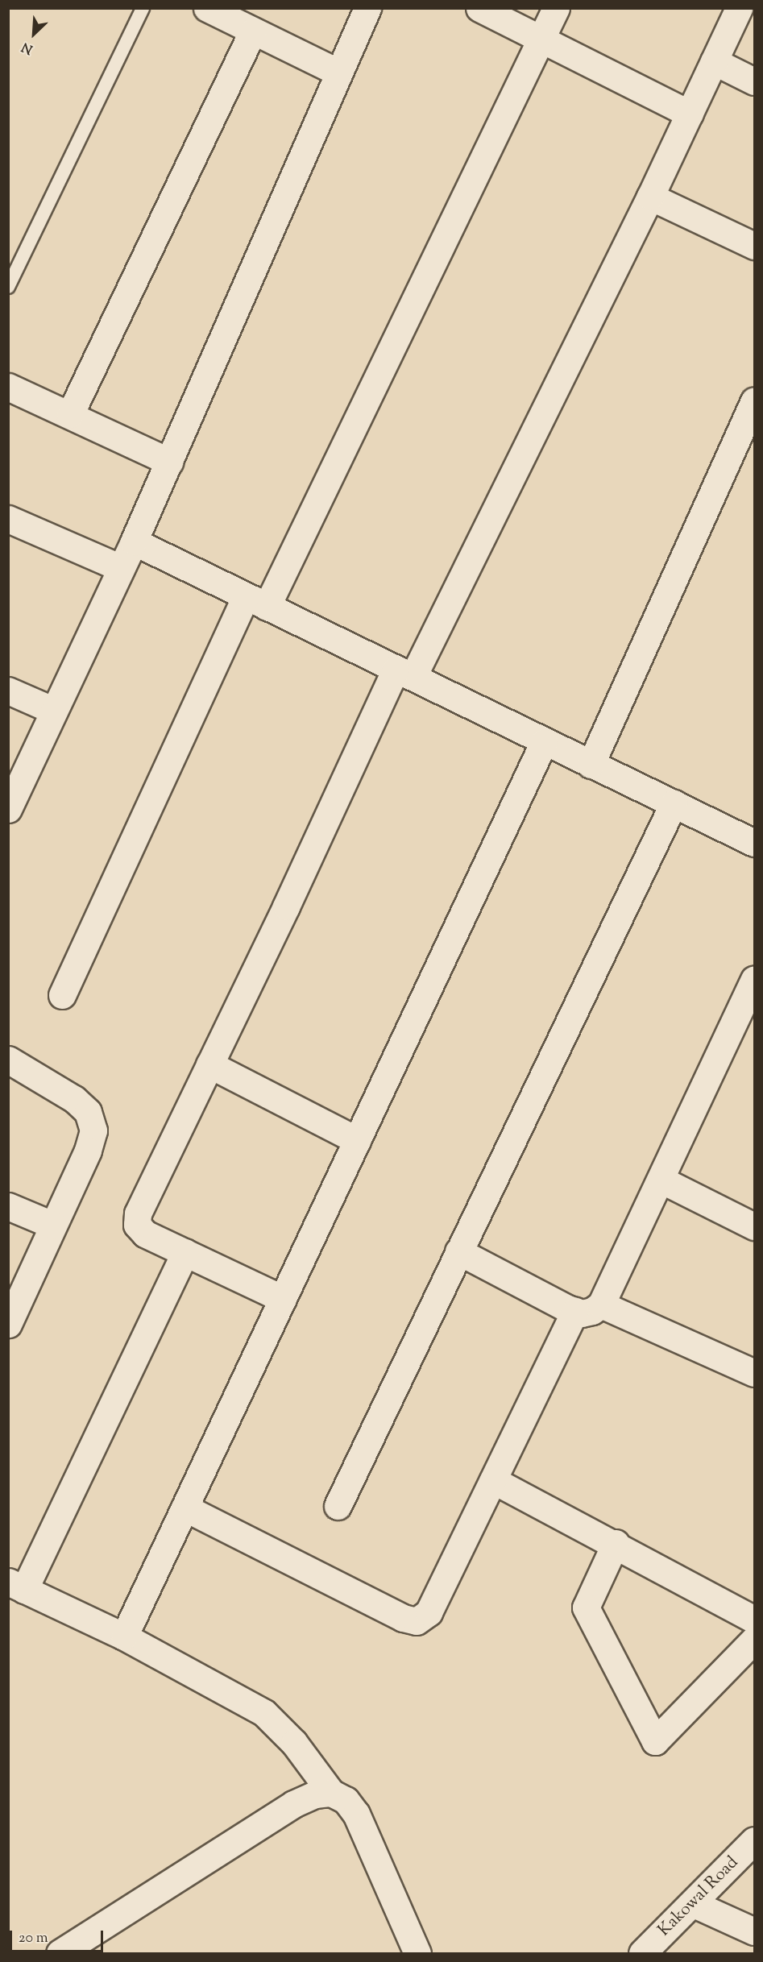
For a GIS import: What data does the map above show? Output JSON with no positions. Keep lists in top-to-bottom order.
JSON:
{
  "streets": {
    "street": ["Kakowal Road"]
  },
  "scale_bar": "20 m",
  "north": "bottom left"
}
